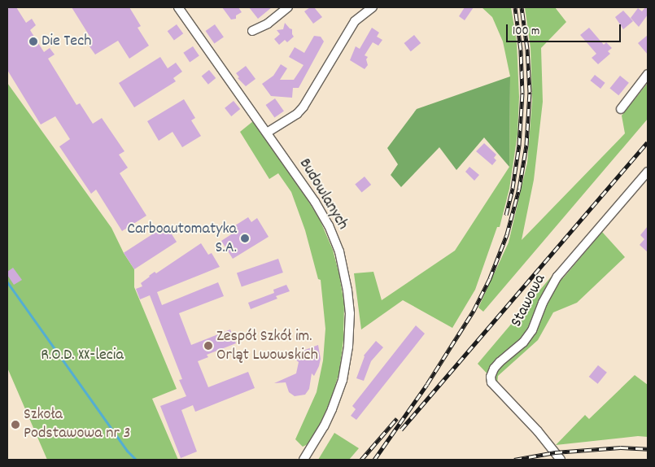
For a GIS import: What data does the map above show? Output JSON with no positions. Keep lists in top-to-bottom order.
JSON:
{
  "streets": {
    "street": ["Budowlanych", "Stawowa"]
  },
  "parks": ["R.O.D. XX-lecia"],
  "places": [
    "Die Tech",
    "Carboautomatyka S.A.",
    "Zespół Szkół im. Orląt Lwowskich",
    "Szkoła Podstawowa nr 3"
  ],
  "scale_bar": "100 m"
}
